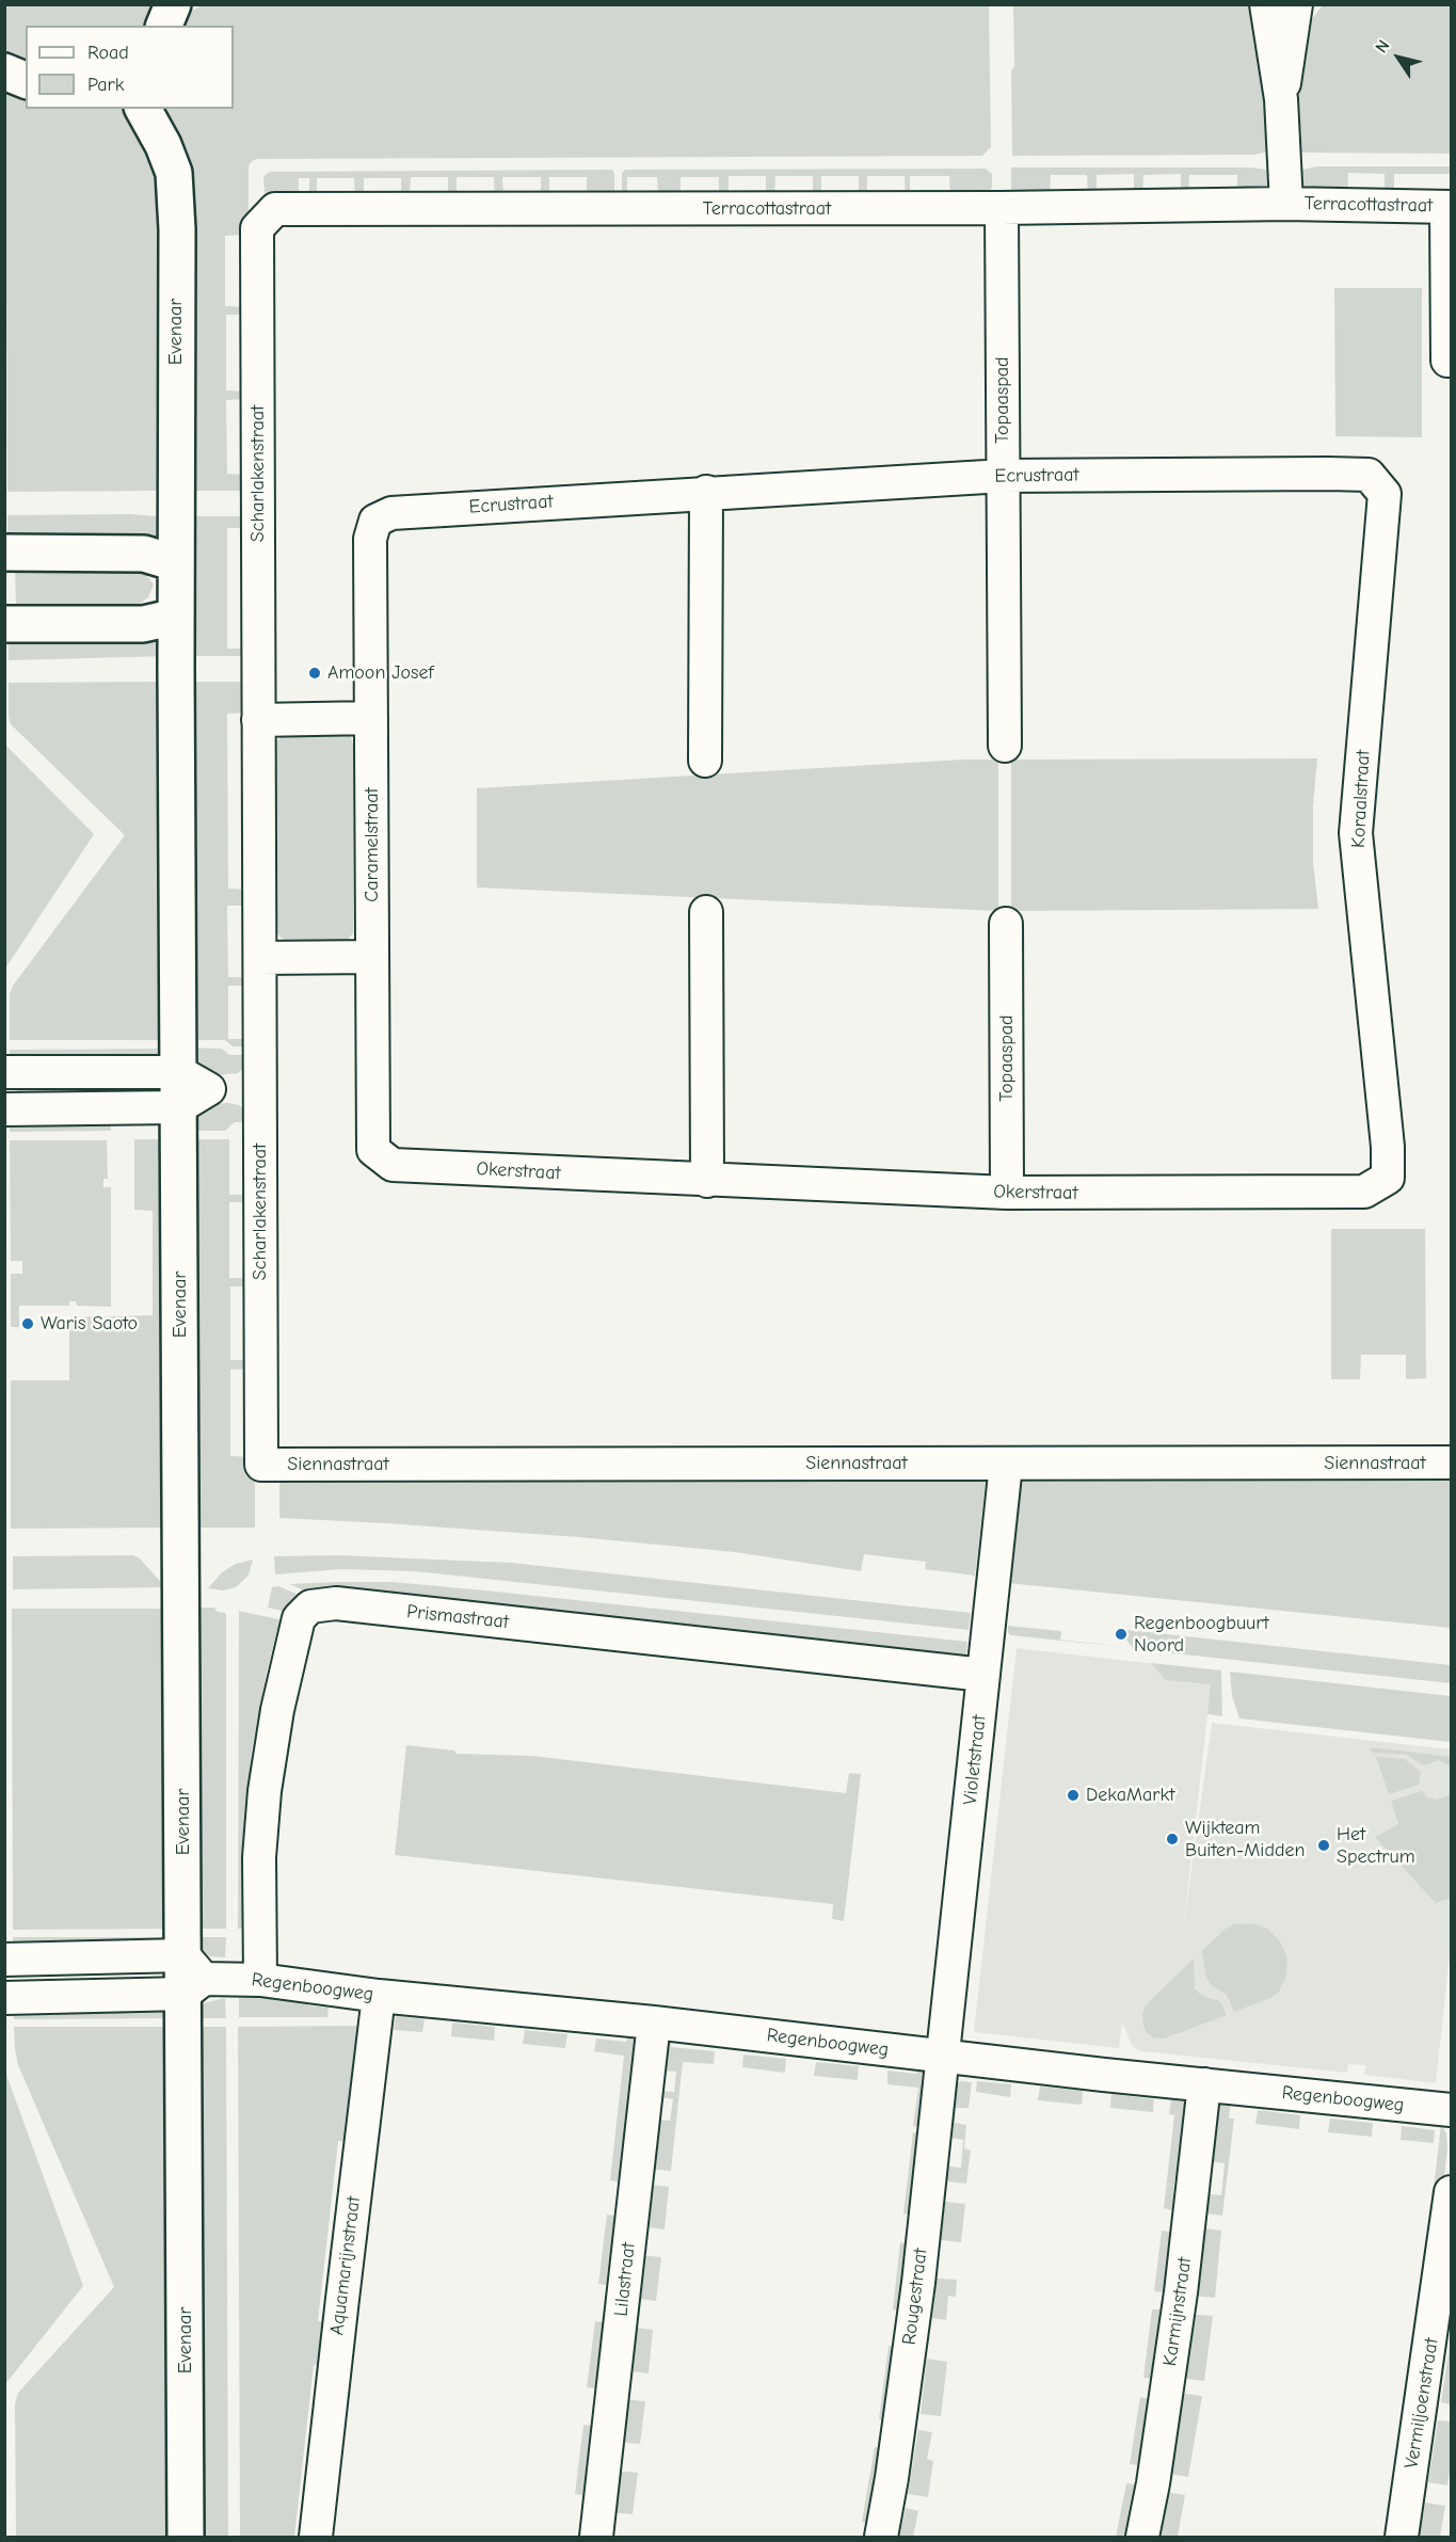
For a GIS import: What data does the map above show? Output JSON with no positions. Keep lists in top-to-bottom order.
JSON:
{
  "streets": {
    "main road": ["Evenaar"],
    "street": [
      "Terracottastraat",
      "Topaaspad",
      "Scharlakenstraat",
      "Ecrustraat",
      "Koraalstraat",
      "Caramelstraat",
      "Okerstraat",
      "Siennastraat",
      "Prismastraat",
      "Violetstraat",
      "Regenboogweg",
      "Aquamarijnstraat",
      "Lilastraat",
      "Rougestraat",
      "Karmijnstraat",
      "Vermiljoenstraat"
    ]
  },
  "crossings": [
    ["Terracottastraat", "Topaaspad"],
    ["Terracottastraat", "Scharlakenstraat"],
    ["Evenaar", "Regenboogweg"],
    ["Topaaspad", "Ecrustraat"],
    ["Topaaspad", "Okerstraat"],
    ["Scharlakenstraat", "Siennastraat"],
    ["Ecrustraat", "Koraalstraat"],
    ["Ecrustraat", "Caramelstraat"],
    ["Koraalstraat", "Okerstraat"],
    ["Caramelstraat", "Okerstraat"],
    ["Siennastraat", "Violetstraat"],
    ["Prismastraat", "Violetstraat"],
    ["Prismastraat", "Regenboogweg"],
    ["Violetstraat", "Regenboogweg"],
    ["Violetstraat", "Rougestraat"],
    ["Regenboogweg", "Aquamarijnstraat"],
    ["Regenboogweg", "Lilastraat"],
    ["Regenboogweg", "Rougestraat"],
    ["Regenboogweg", "Karmijnstraat"]
  ],
  "places": [
    "Amoon Josef",
    "Waris Saoto",
    "Regenboogbuurt Noord",
    "DekaMarkt",
    "Wijkteam Buiten-Midden",
    "Het Spectrum"
  ],
  "legend": ["Road", "Park"],
  "north": "top left"
}
